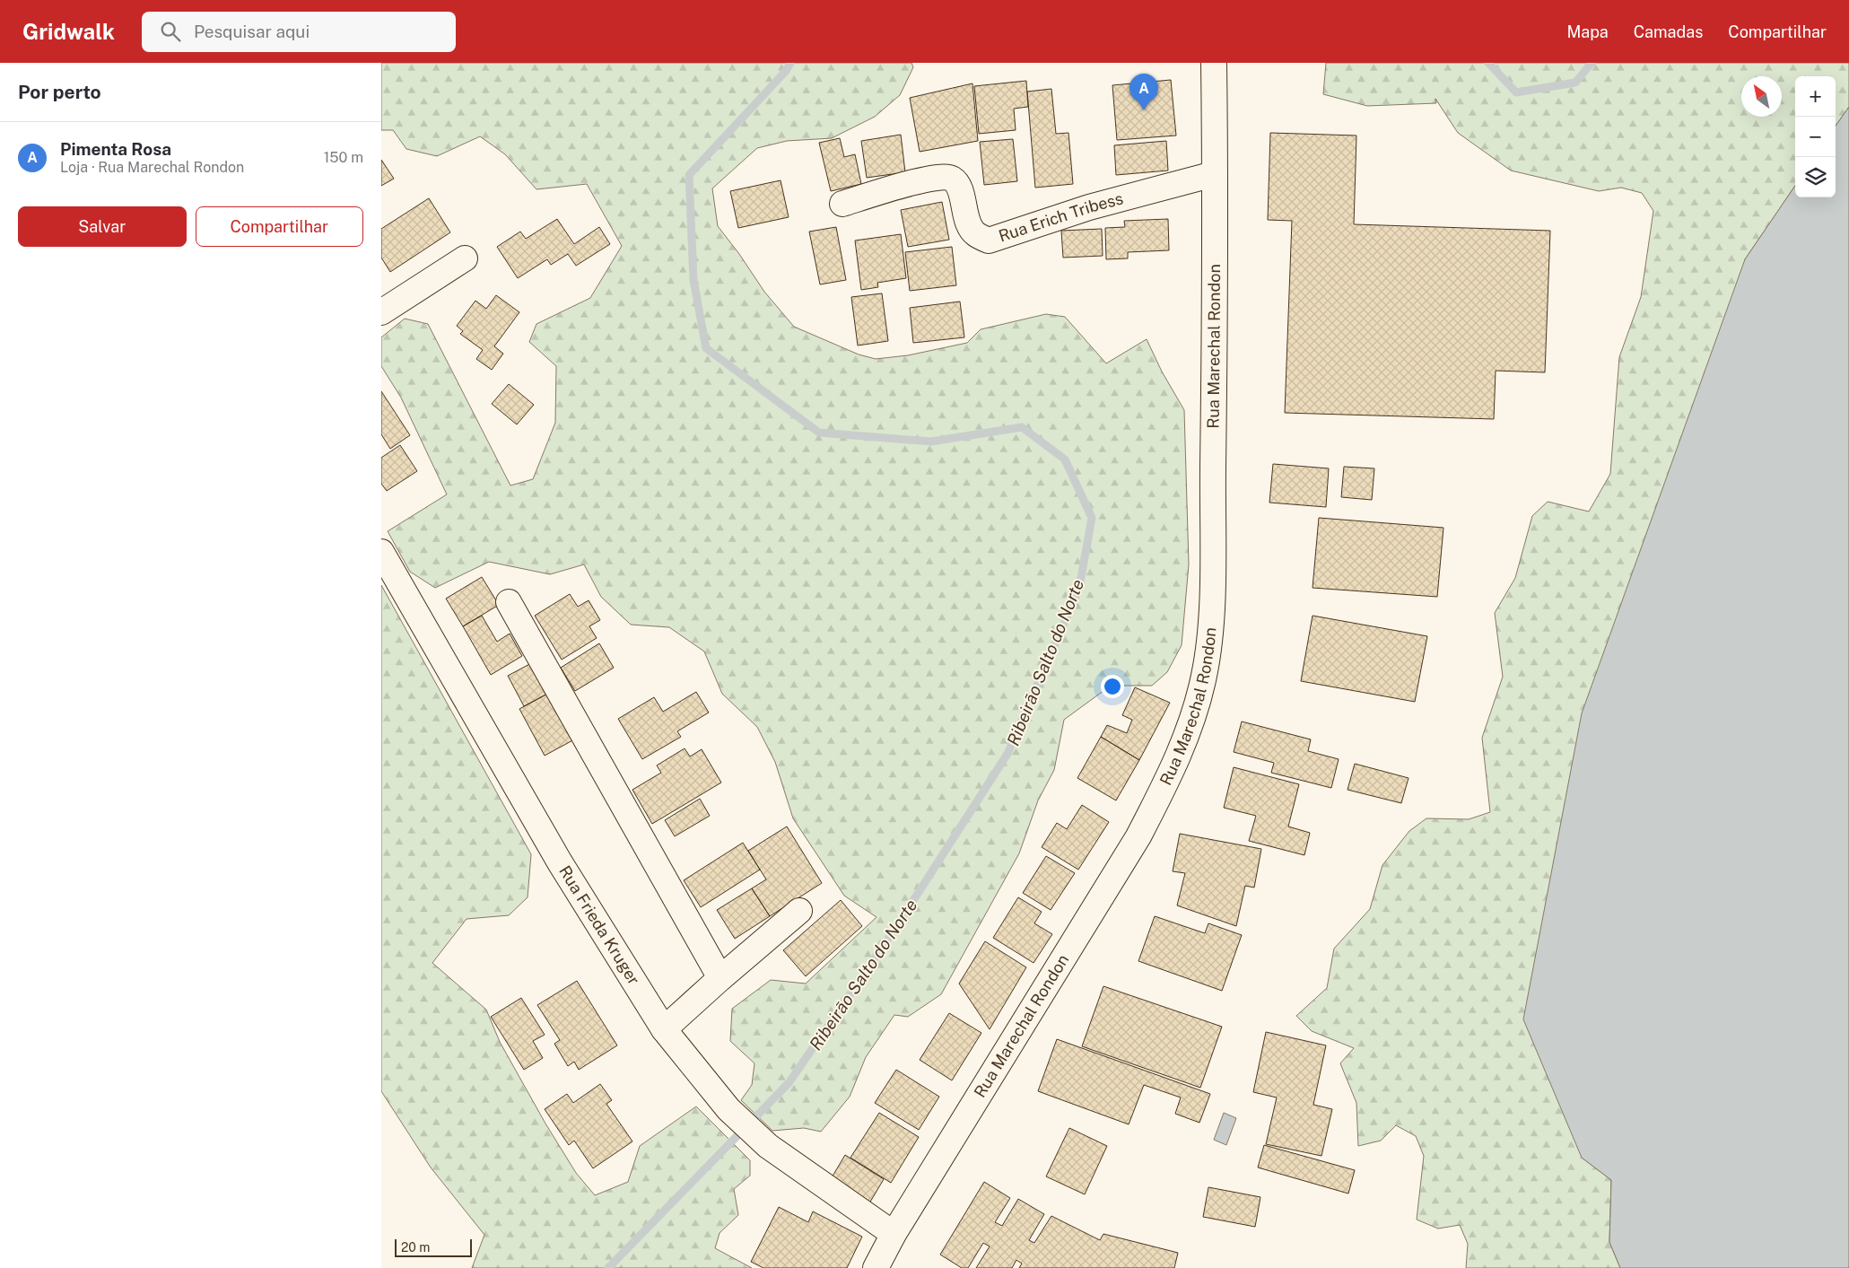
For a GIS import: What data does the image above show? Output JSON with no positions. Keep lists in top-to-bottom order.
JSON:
{
  "streets": {
    "street": ["Rua Erich Tribess", "Rua Marechal Rondon", "Rua Frieda Kruger"]
  },
  "crossings": [
    ["Rua Erich Tribess", "Rua Marechal Rondon"],
    ["Rua Marechal Rondon", "Rua Frieda Kruger"]
  ],
  "water": ["Ribeirão Salto do Norte"],
  "scale_bar": "20 m",
  "north": "top left",
  "page": {
    "header": "Gridwalk",
    "search": "Pesquisar aqui",
    "nav": ["Mapa", "Camadas", "Compartilhar"],
    "heading": "Por perto",
    "pins": "A",
    "map_buttons": ["+", "−"],
    "list": [
      {
        "mark": "A",
        "name": "Pimenta Rosa",
        "note": "Loja · Rua Marechal Rondon",
        "value": "150 m"
      }
    ],
    "buttons": ["Salvar", "Compartilhar"],
    "scale": "20 m"
  }
}
